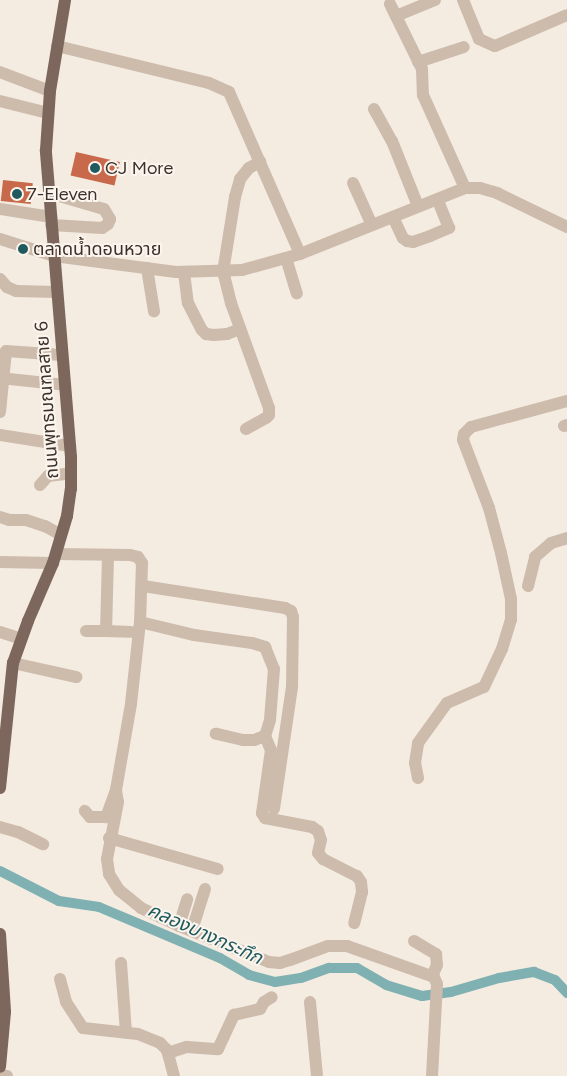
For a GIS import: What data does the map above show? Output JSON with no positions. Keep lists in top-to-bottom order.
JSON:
{
  "streets": {
    "main road": ["ถนนพุทธมณฑลสาย 6"]
  },
  "water": ["คลองบางกระทึก"],
  "places": ["CJ More", "7-Eleven", "ตลาดน้ำดอนหวาย"]
}
